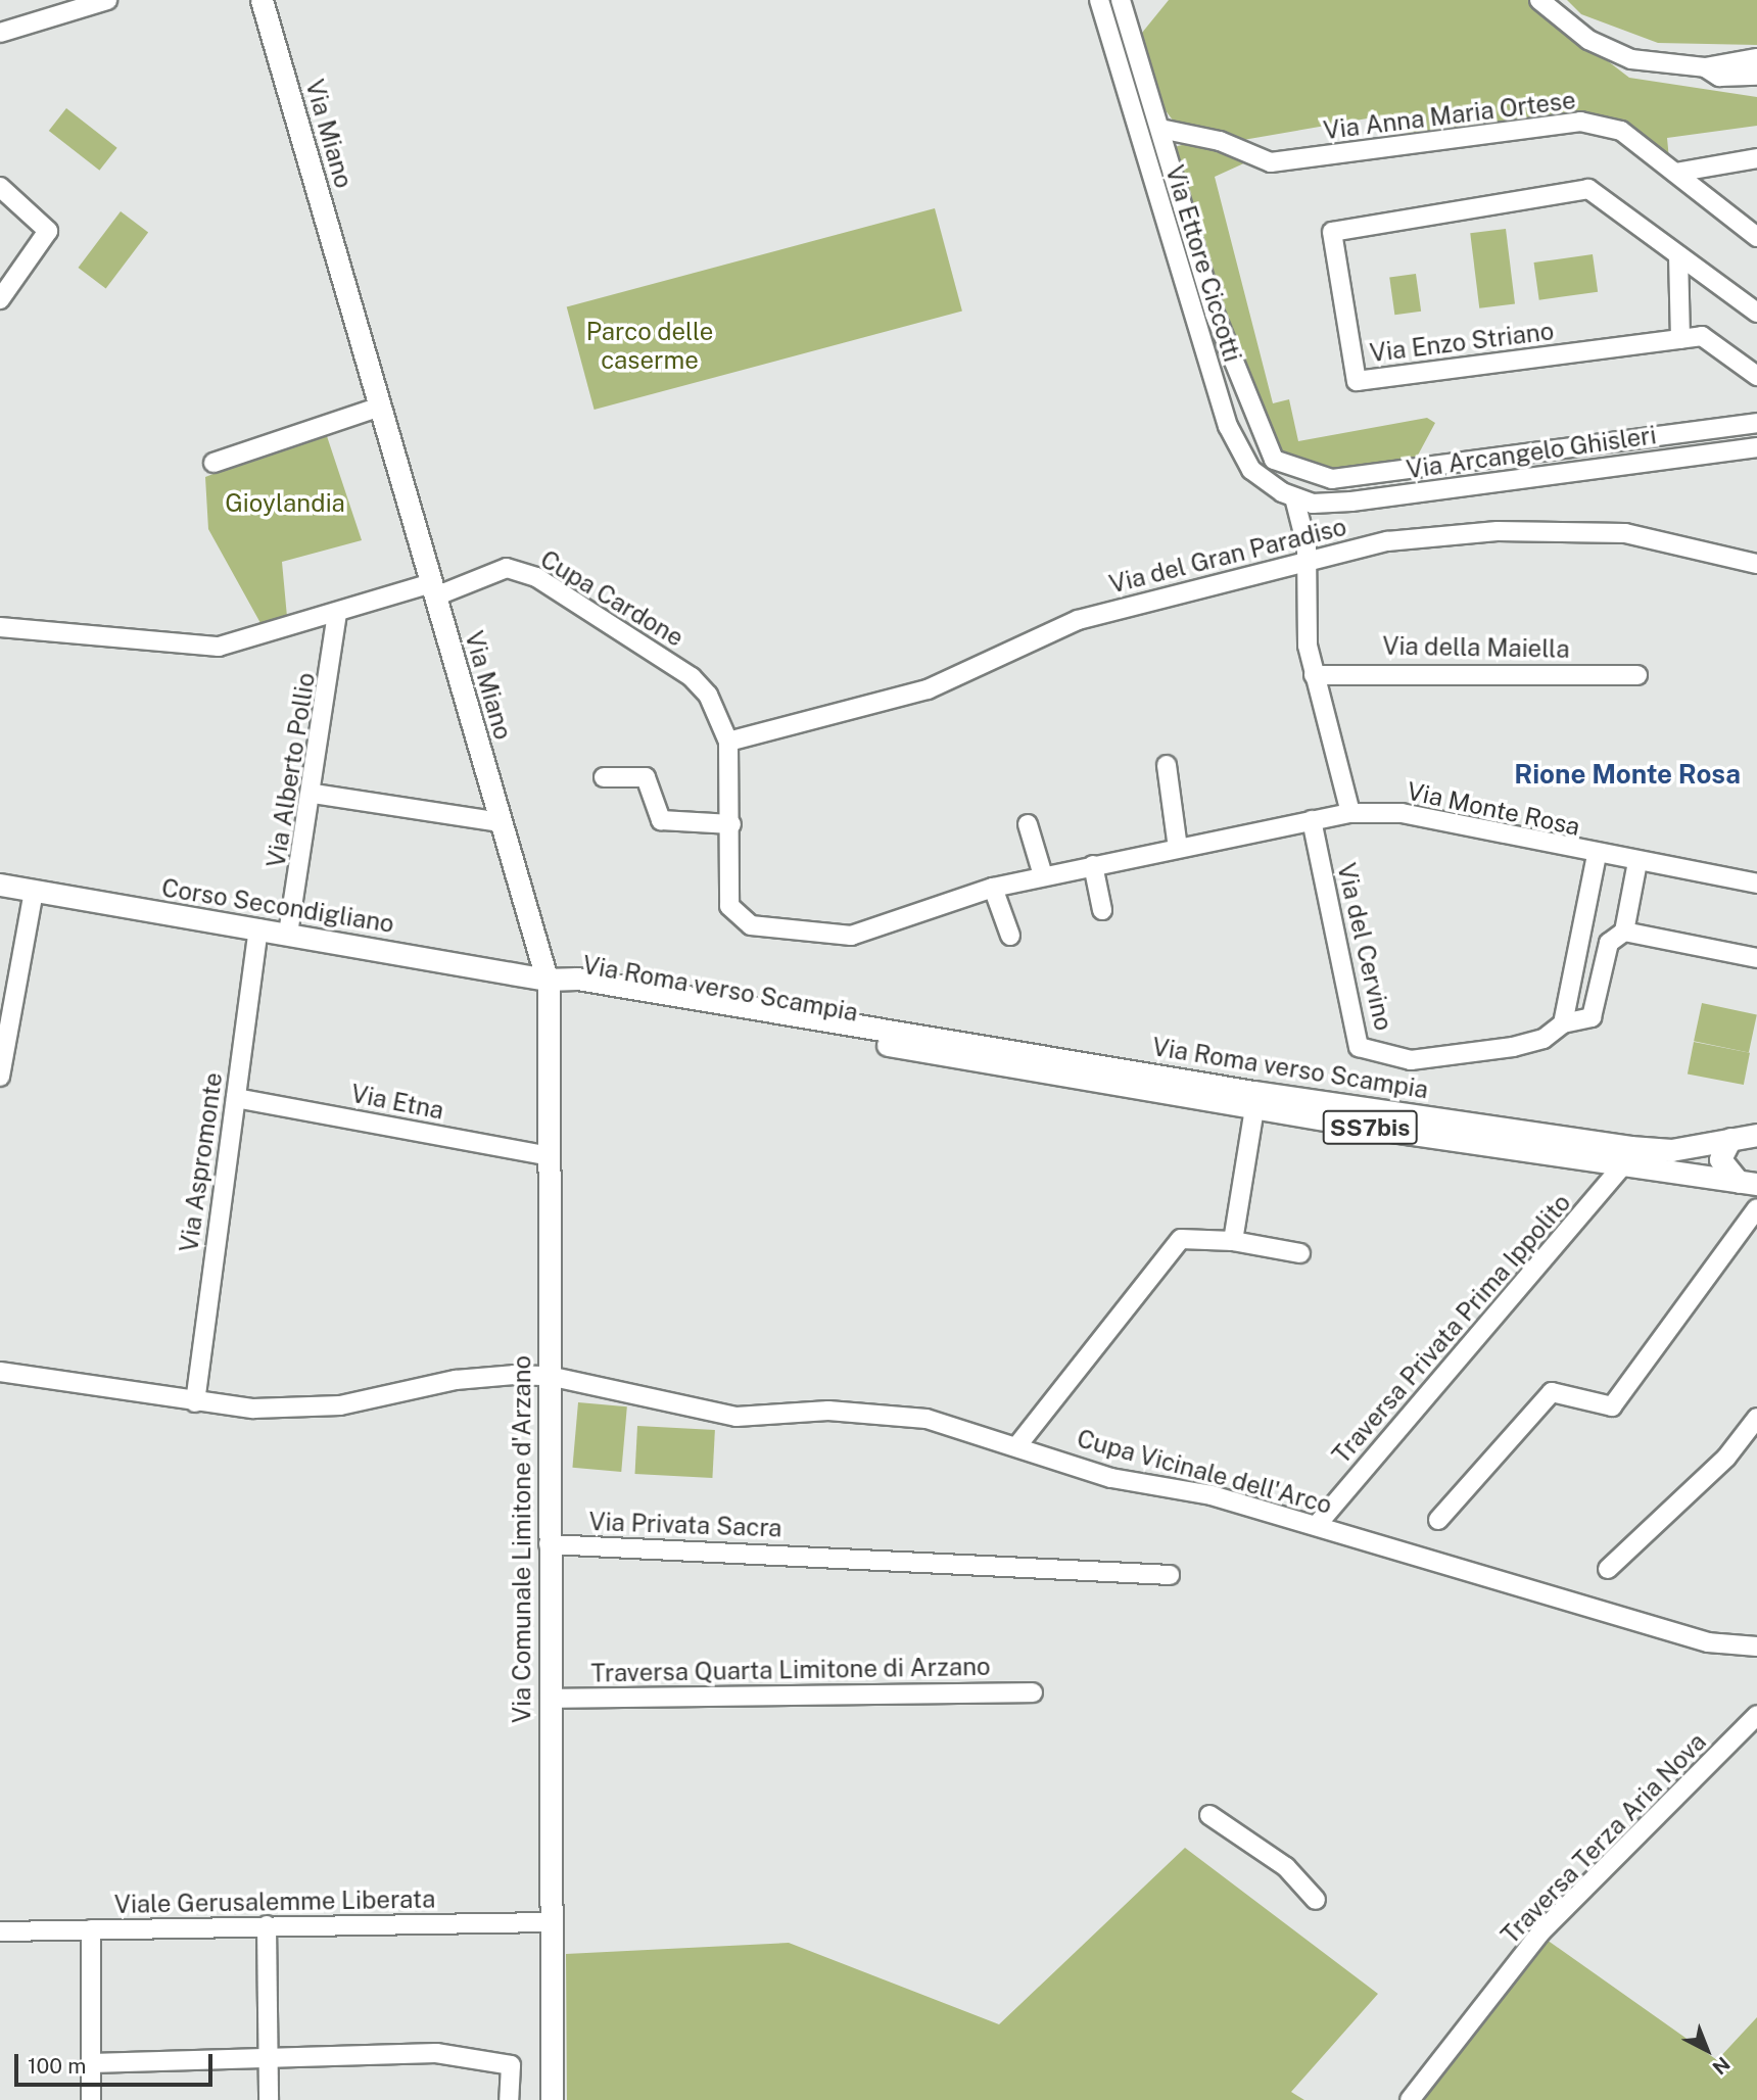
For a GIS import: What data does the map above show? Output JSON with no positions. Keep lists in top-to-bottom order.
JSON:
{
  "streets": {
    "main road": [
      "Via Miano",
      "Corso Secondigliano",
      "Via Roma verso Scampia",
      "SS7bis",
      "Via Comunale Limitone d'Arzano"
    ],
    "street": [
      "Via Anna Maria Ortese",
      "Via Ettore Ciccotti",
      "Via Enzo Striano",
      "Via Arcangelo Ghisleri",
      "Via del Gran Paradiso",
      "Cupa Cardone",
      "Via della Maiella",
      "Via Alberto Pollio",
      "Via Monte Rosa",
      "Via del Cervino",
      "Via Etna",
      "Via Aspromonte",
      "Traversa Privata Prima Ippolito",
      "Cupa Vicinale dell'Arco",
      "Via Privata Sacra",
      "Traversa Quarta Limitone di Arzano",
      "Traversa Terza Aria Nova",
      "Viale Gerusalemme Liberata"
    ]
  },
  "crossings": [
    ["Via Anna Maria Ortese", "Via Ettore Ciccotti"],
    ["Via Miano", "Cupa Cardone"],
    ["Via Miano", "Corso Secondigliano"],
    ["Via Miano", "Via Roma verso Scampia"],
    ["Via Miano", "Via Comunale Limitone d'Arzano"],
    ["Via Ettore Ciccotti", "Via Arcangelo Ghisleri"],
    ["Via del Gran Paradiso", "Cupa Cardone"],
    ["Via del Gran Paradiso", "Via Monte Rosa"],
    ["Cupa Cardone", "Via Alberto Pollio"],
    ["Cupa Cardone", "Via Monte Rosa"],
    ["Via Alberto Pollio", "Corso Secondigliano"],
    ["Via Monte Rosa", "Via del Cervino"],
    ["Corso Secondigliano", "Via Roma verso Scampia"],
    ["Corso Secondigliano", "Via Aspromonte"],
    ["Corso Secondigliano", "Via Comunale Limitone d'Arzano"],
    ["Via Roma verso Scampia", "Traversa Privata Prima Ippolito"],
    ["Via Roma verso Scampia", "Via Comunale Limitone d'Arzano"],
    ["Via Etna", "Via Aspromonte"],
    ["Via Etna", "Via Comunale Limitone d'Arzano"],
    ["Via Aspromonte", "Cupa Vicinale dell'Arco"],
    ["Traversa Privata Prima Ippolito", "Cupa Vicinale dell'Arco"],
    ["Cupa Vicinale dell'Arco", "Via Comunale Limitone d'Arzano"],
    ["Via Privata Sacra", "Via Comunale Limitone d'Arzano"],
    ["Via Comunale Limitone d'Arzano", "Traversa Quarta Limitone di Arzano"],
    ["Via Comunale Limitone d'Arzano", "Viale Gerusalemme Liberata"]
  ],
  "districts": ["Rione Monte Rosa"],
  "parks": ["Parco delle caserme", "Gioylandia"],
  "scale_bar": "100 m",
  "north": "bottom right"
}
